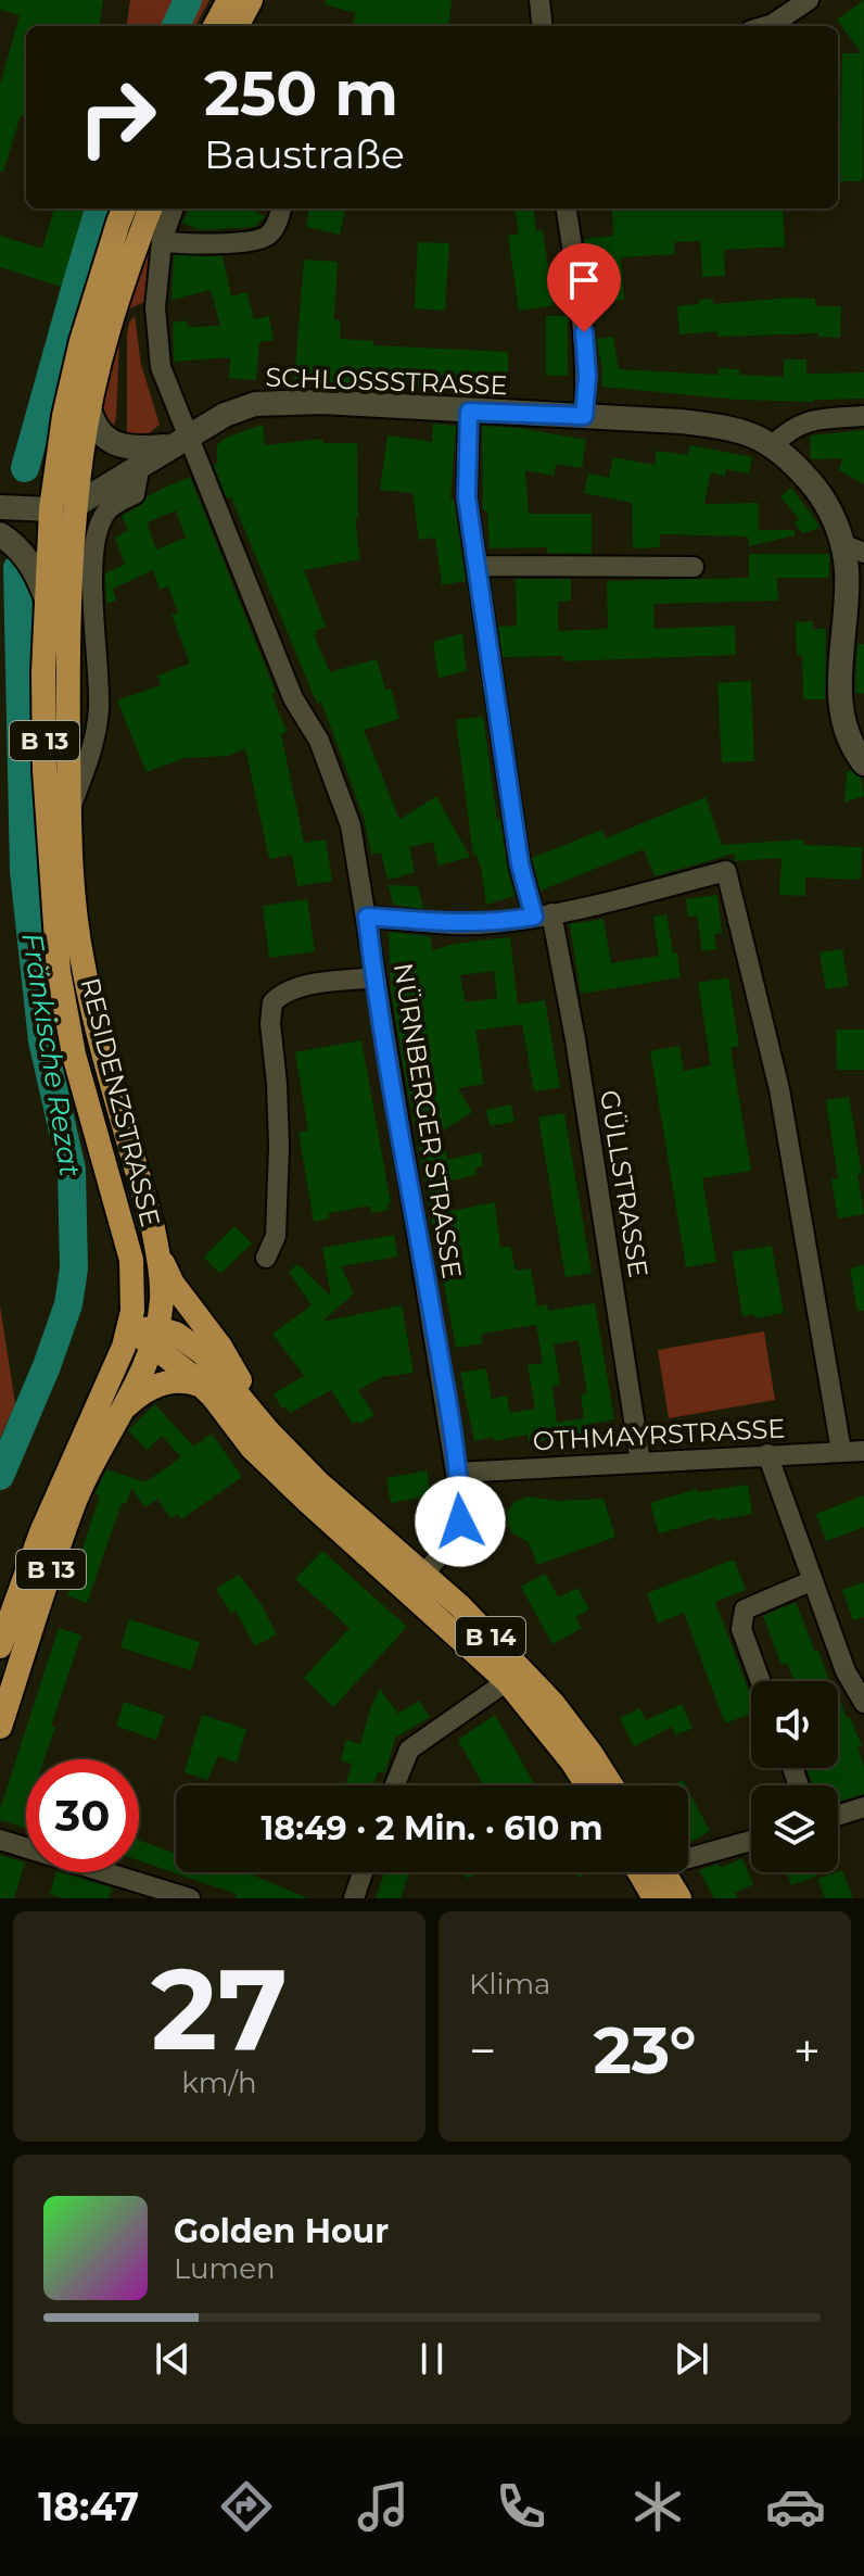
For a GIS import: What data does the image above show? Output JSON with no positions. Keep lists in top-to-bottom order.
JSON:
{
  "streets": {
    "main road": ["B 13", "RESIDENZSTRASSE", "B 14"],
    "street": [
      "SCHLOSSSTRASSE",
      "NÜRNBERGER STRASSE",
      "GÜLLSTRASSE",
      "OTHMAYRSTRASSE"
    ]
  },
  "crossings": [
    ["SCHLOSSSTRASSE", "RESIDENZSTRASSE"],
    ["SCHLOSSSTRASSE", "NÜRNBERGER STRASSE"],
    ["SCHLOSSSTRASSE", "GÜLLSTRASSE"],
    ["B 13", "RESIDENZSTRASSE"],
    ["B 13", "B 14"],
    ["RESIDENZSTRASSE", "B 14"],
    ["NÜRNBERGER STRASSE", "OTHMAYRSTRASSE"],
    ["NÜRNBERGER STRASSE", "B 14"],
    ["GÜLLSTRASSE", "OTHMAYRSTRASSE"]
  ],
  "water": ["Fränkische Rezat"],
  "page": {
    "turn": ["250 m", "Baustraße"],
    "limit": "30",
    "trip": "18:49 · 2 Min. · 610 m",
    "tile": [
      ["27", "km/h"],
      "Klima"
    ],
    "heat": ["−", "23°", "+"],
    "song": ["Golden Hour", "Lumen"],
    "tabs": "18:47"
  }
}
